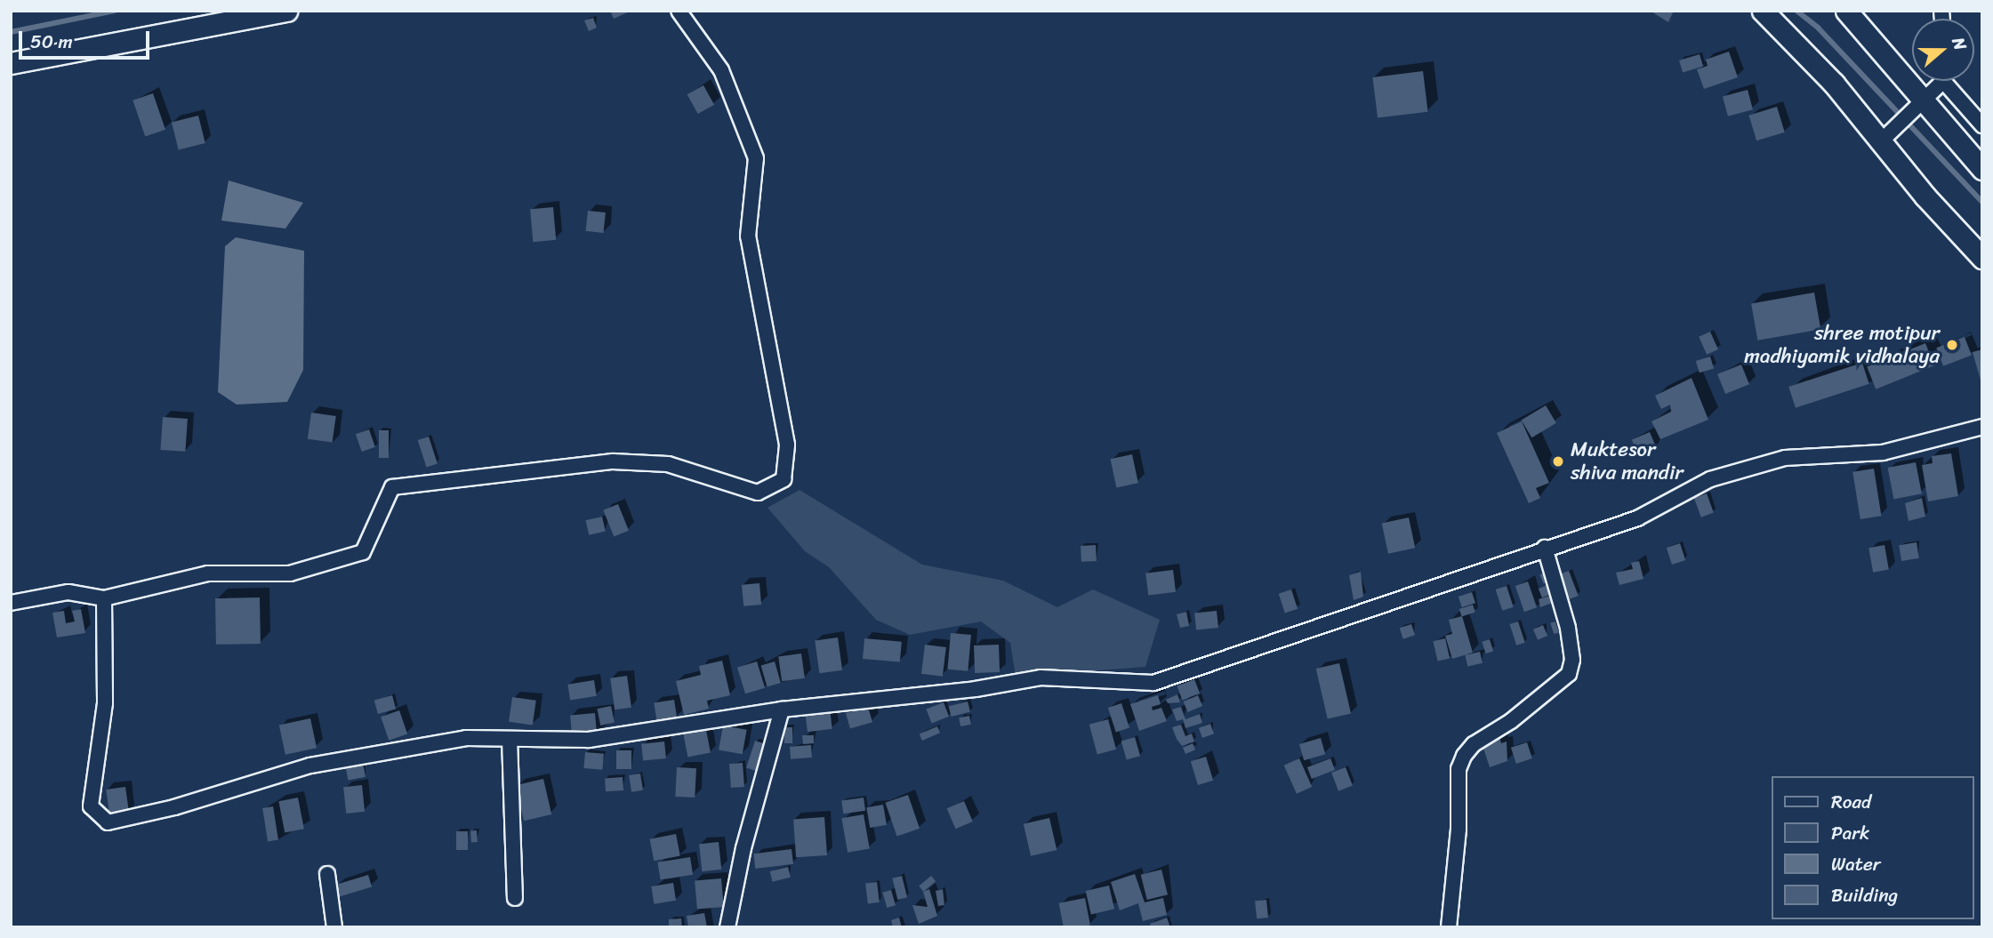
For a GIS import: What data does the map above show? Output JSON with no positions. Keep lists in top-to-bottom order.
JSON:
{
  "places": ["shree motipur madhiyamik vidhalaya", "Muktesor shiva mandir"],
  "legend": [
    "Road",
    "Park",
    "Water",
    "Building"
  ],
  "scale_bar": "50 m",
  "north": "right"
}
